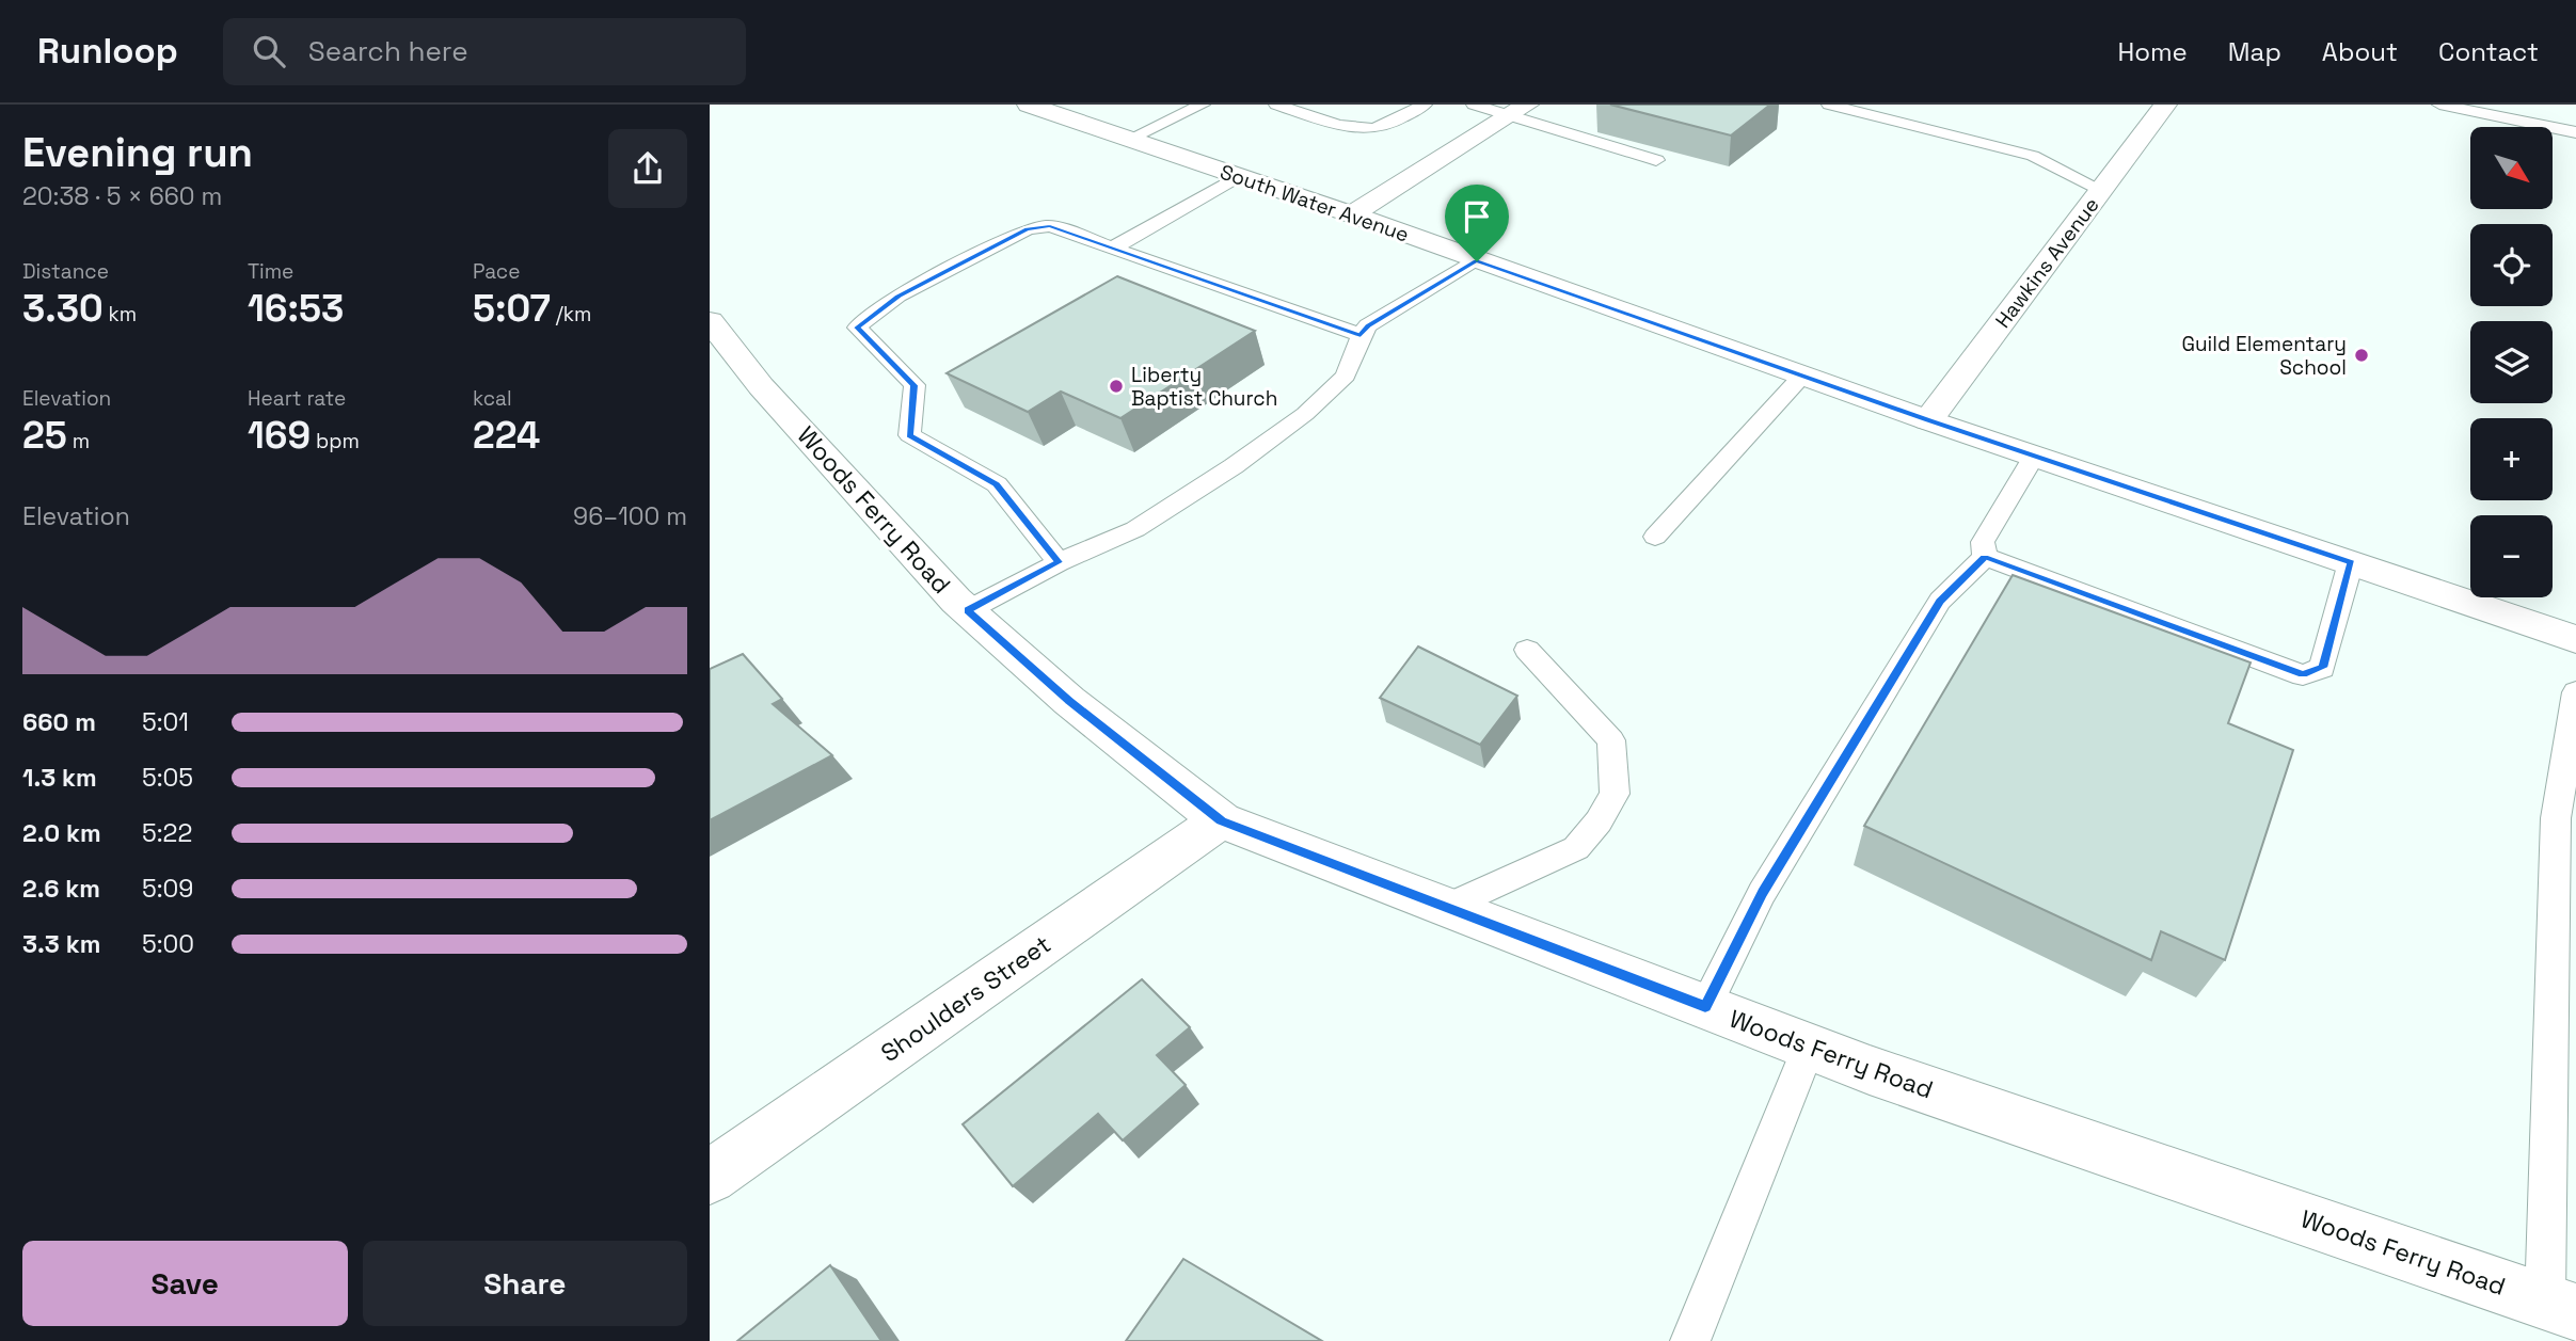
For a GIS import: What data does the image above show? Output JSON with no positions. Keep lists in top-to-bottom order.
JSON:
{
  "streets": {
    "street": [
      "South Water Avenue",
      "Hawkins Avenue",
      "Woods Ferry Road",
      "Shoulders Street"
    ]
  },
  "crossings": [
    ["South Water Avenue", "Hawkins Avenue"],
    ["Woods Ferry Road", "Shoulders Street"]
  ],
  "places": ["Guild Elementary School", "Liberty Baptist Church"],
  "north": "bottom right",
  "page": {
    "header": "Runloop",
    "search": "Search here",
    "nav": [
      "Home",
      "Map",
      "About",
      "Contact"
    ],
    "heading": ["Evening run", "20:38 · 5 × 660 m"],
    "map_buttons": ["+", "−"],
    "stats": [
      ["Distance", "3.30 km"],
      ["Time", "16:53"],
      ["Pace", "5:07 /km"],
      ["Elevation", "25 m"],
      ["Heart rate", "169 bpm"],
      ["kcal", "224"]
    ],
    "chart": ["Elevation", "96–100 m"],
    "list": [
      {
        "name": "660 m",
        "note": "5:01"
      },
      {
        "name": "1.3 km",
        "note": "5:05"
      },
      {
        "name": "2.0 km",
        "note": "5:22"
      },
      {
        "name": "2.6 km",
        "note": "5:09"
      },
      {
        "name": "3.3 km",
        "note": "5:00"
      }
    ],
    "buttons": ["Save", "Share"]
  }
}
